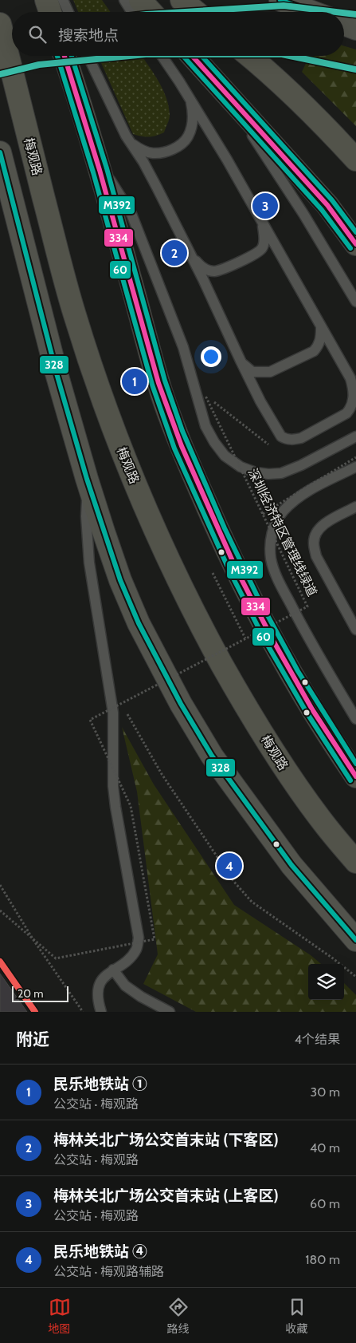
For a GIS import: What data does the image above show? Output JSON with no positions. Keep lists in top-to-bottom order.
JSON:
{
  "streets": {
    "highway": ["梅观路"],
    "path": ["深圳经济特区管理线绿道"]
  },
  "lines": [
    "transit line 328",
    "transit line 334",
    "transit line 60",
    "transit line M392",
    "transit line 4"
  ],
  "scale_bar": "20 m",
  "page": {
    "search": "搜索地点",
    "pins": [
      "3",
      "2",
      "1",
      "4"
    ],
    "scale": "20 m",
    "heading": ["附近", "4个结果"],
    "list": [
      {
        "mark": "1",
        "name": "民乐地铁站 ①",
        "note": "公交站 · 梅观路",
        "value": "30 m"
      },
      {
        "mark": "2",
        "name": "梅林关北广场公交首末站 (下客区)",
        "note": "公交站 · 梅观路",
        "value": "40 m"
      },
      {
        "mark": "3",
        "name": "梅林关北广场公交首末站 (上客区)",
        "note": "公交站 · 梅观路",
        "value": "60 m"
      },
      {
        "mark": "4",
        "name": "民乐地铁站 ④",
        "note": "公交站 · 梅观路辅路",
        "value": "180 m"
      }
    ],
    "nav": ["地图", "路线", "收藏"]
  }
}
